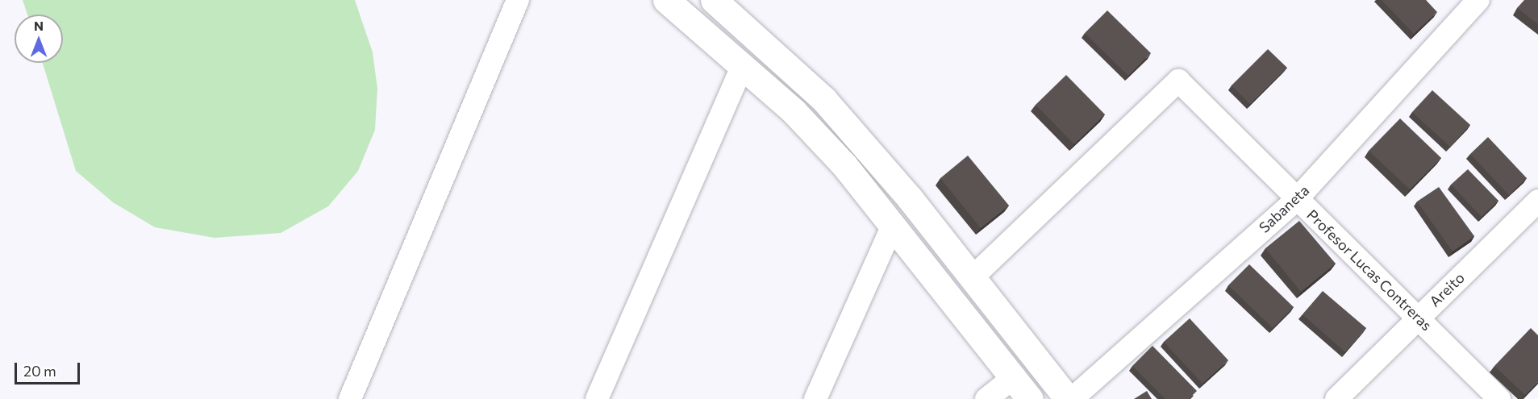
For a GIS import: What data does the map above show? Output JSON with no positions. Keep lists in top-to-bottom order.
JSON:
{
  "streets": {
    "street": ["Sabaneta", "Profesor Lucas Contreras", "Areito"]
  },
  "crossings": [
    ["Sabaneta", "Profesor Lucas Contreras"],
    ["Profesor Lucas Contreras", "Areito"]
  ],
  "scale_bar": "20 m",
  "north": "top"
}
